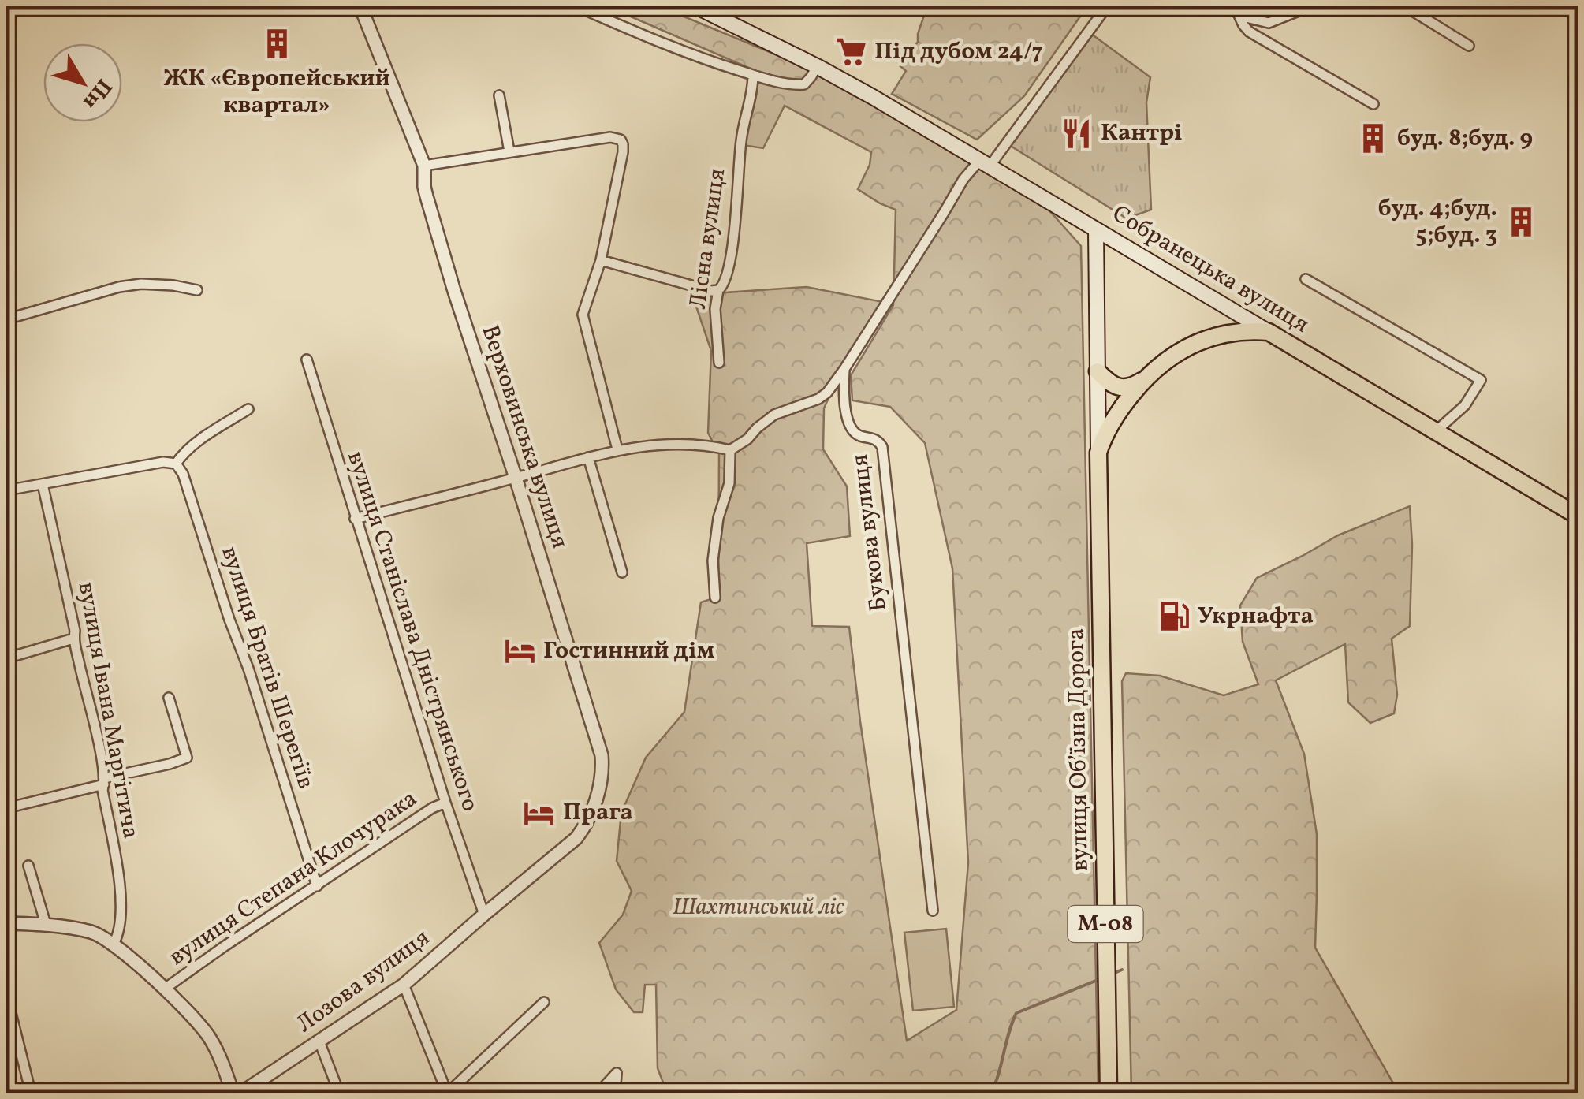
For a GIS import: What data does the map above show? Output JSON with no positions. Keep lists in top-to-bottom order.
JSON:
{
  "streets": {
    "highway": ["Собранецька вулиця", "вулиця Обʼїзна Дорога", "М-08"],
    "street": [
      "Лісна вулиця",
      "Верховинська вулиця",
      "Букова вулиця",
      "вулиця Станіслава Дністрянського",
      "вулиця Братів Шерегіїв",
      "вулиця Івана Маргітича",
      "вулиця Степана Клочурака",
      "Лозова вулиця"
    ]
  },
  "crossings": [
    ["Собранецька вулиця", "Букова вулиця"],
    ["Собранецька вулиця", "вулиця Обʼїзна Дорога"],
    ["Верховинська вулиця", "Лозова вулиця"],
    ["вулиця Станіслава Дністрянського", "вулиця Степана Клочурака"],
    ["вулиця Станіслава Дністрянського", "Лозова вулиця"],
    ["вулиця Братів Шерегіїв", "вулиця Степана Клочурака"]
  ],
  "parks": ["Шахтинський ліс"],
  "places": {
    "building": ["ЖК «Європейський квартал»", "буд. 8;буд. 9", "буд. 4;буд. 5;буд. 3"],
    "supermarket": ["Під дубом 24/7"],
    "restaurant": ["Кантрі"],
    "fuel station": ["Укрнафта"],
    "hotel": ["Гостинний дім", "Прага"]
  },
  "north": "bottom right"
}
